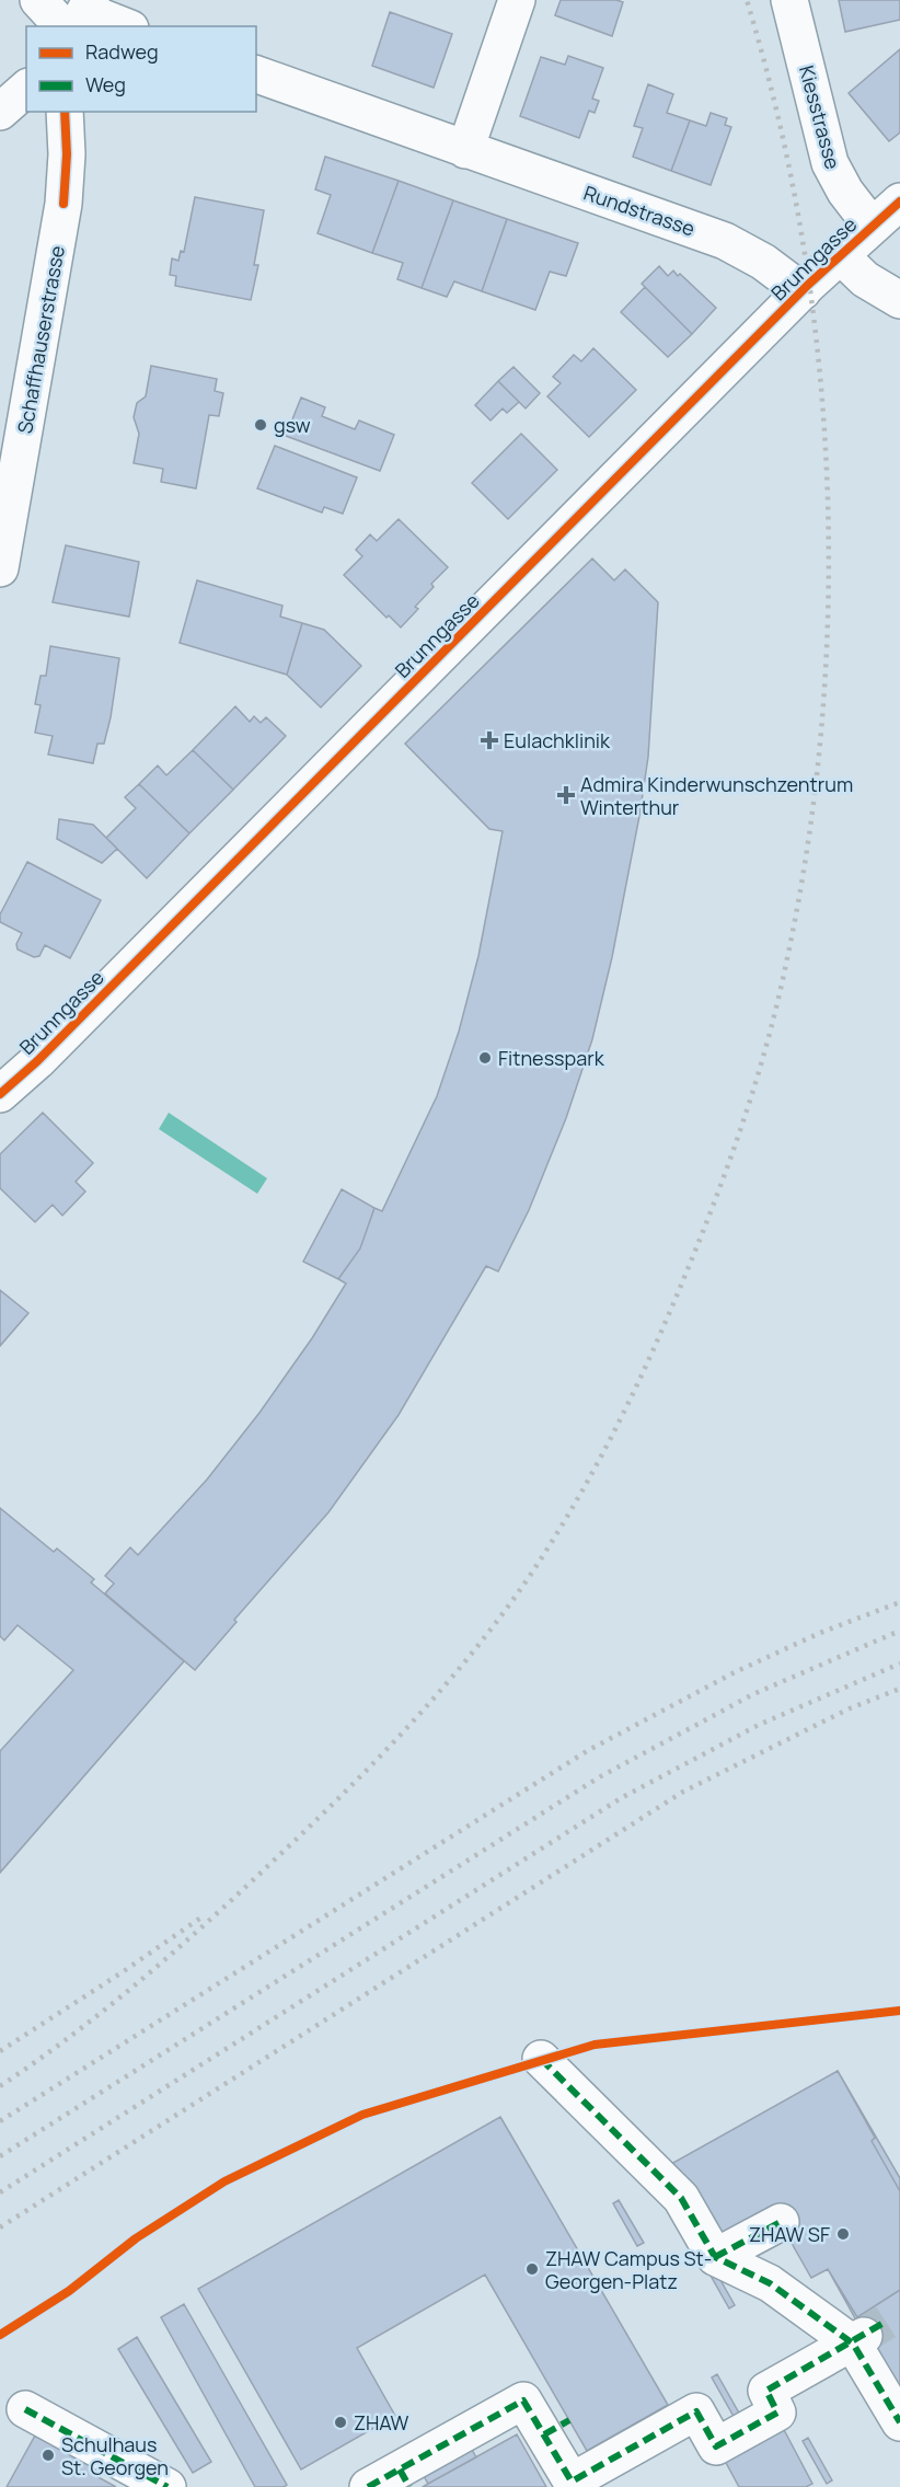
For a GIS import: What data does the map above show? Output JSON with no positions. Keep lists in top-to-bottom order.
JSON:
{
  "streets": {
    "street": [
      "Kiesstrasse",
      "Rundstrasse",
      "Brunngasse",
      "Schaffhauserstrasse"
    ]
  },
  "crossings": [
    ["Kiesstrasse", "Brunngasse"],
    ["Rundstrasse", "Brunngasse"]
  ],
  "places": {
    "other": [
      "gsw",
      "Fitnesspark",
      "ZHAW SF",
      "ZHAW Campus St- Georgen-Platz",
      "ZHAW",
      "Schulhaus St. Georgen"
    ],
    "health": ["Eulachklinik", "Admira Kinderwunschzentrum Winterthur"]
  },
  "legend": ["Radweg", "Weg"]
}
